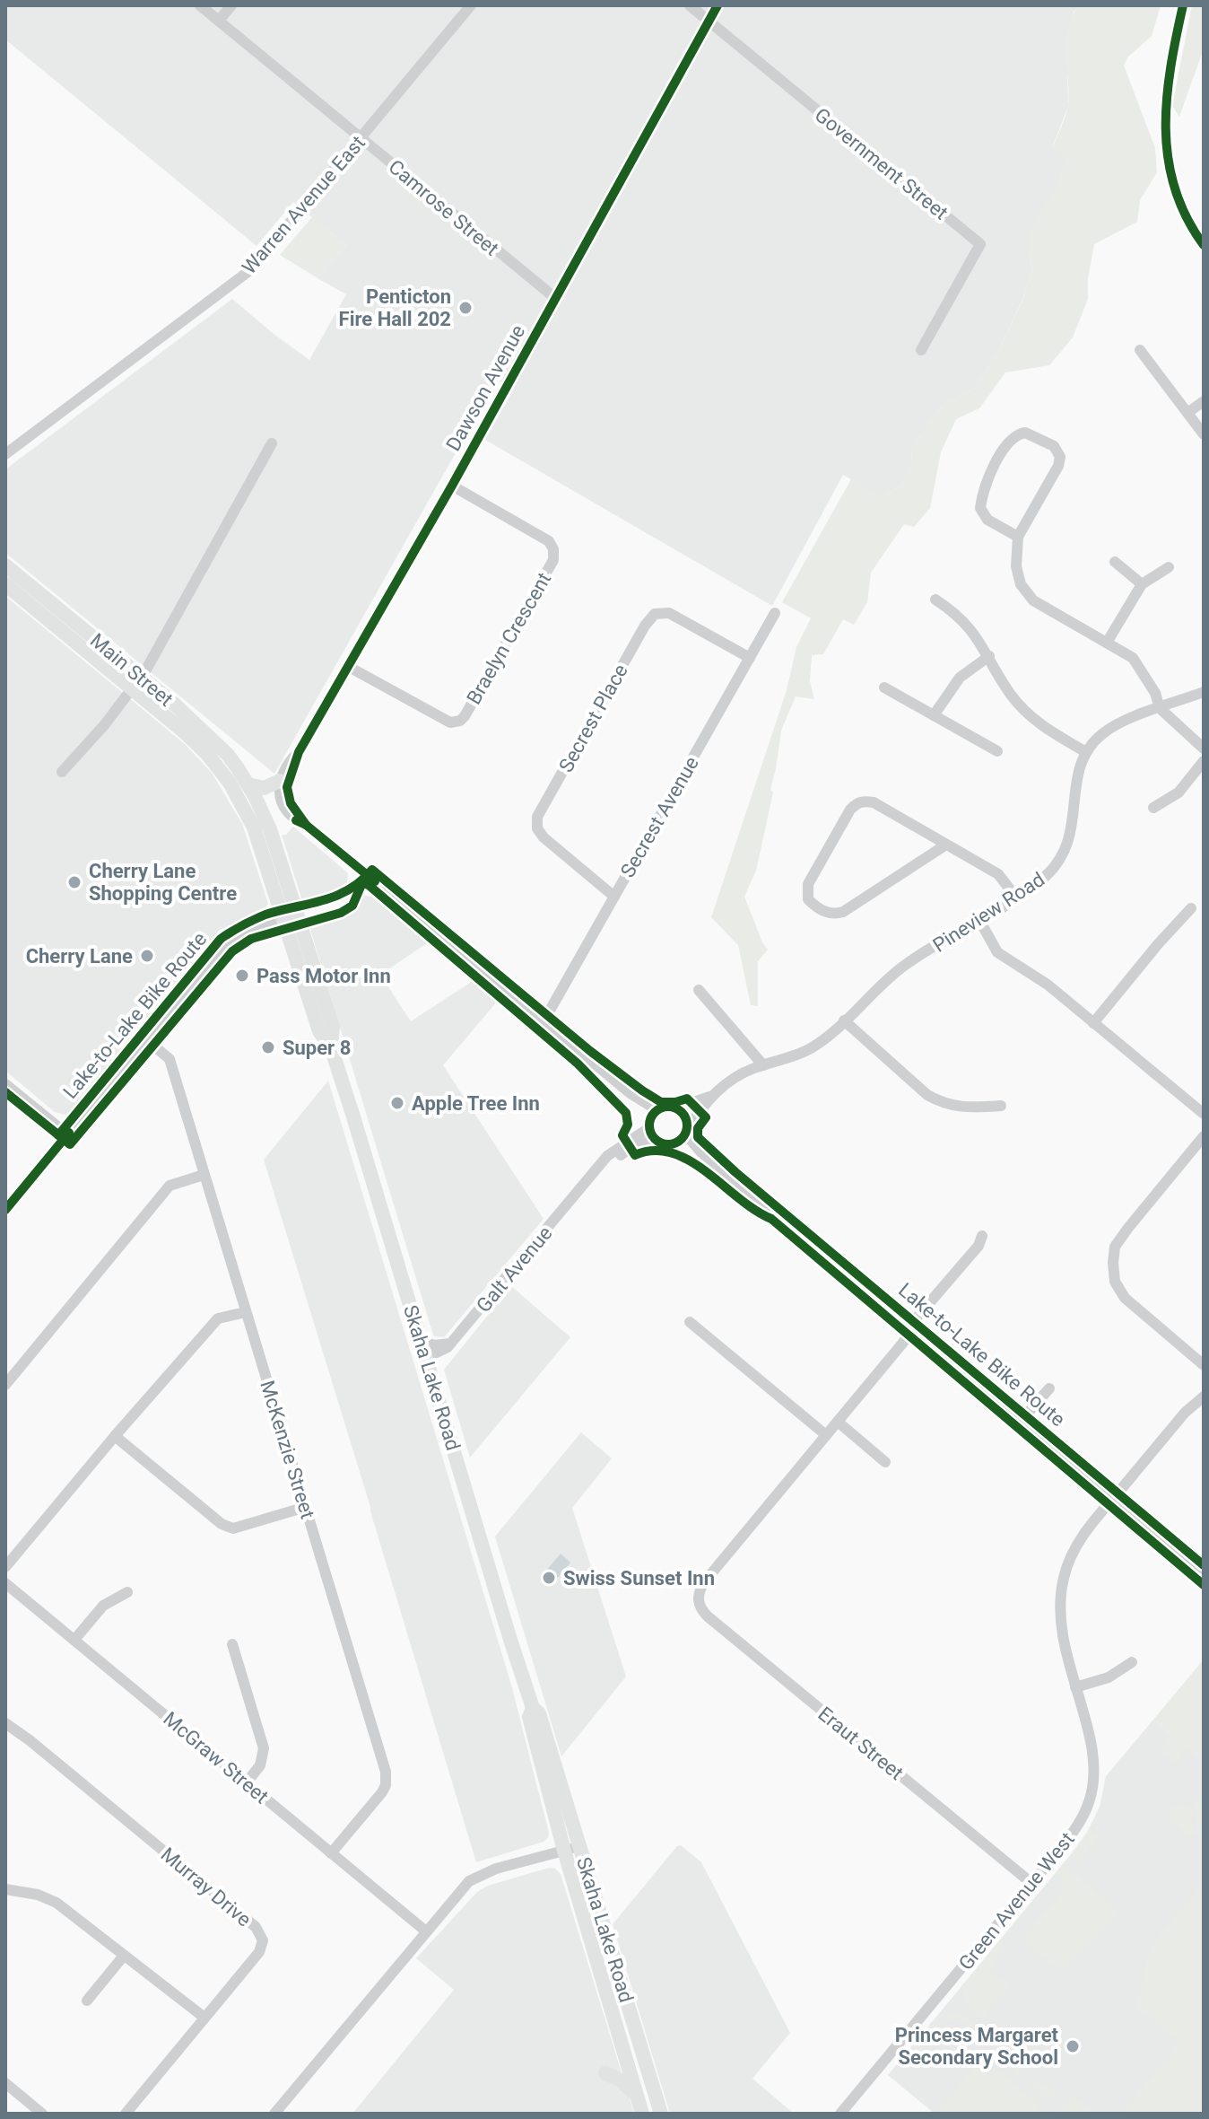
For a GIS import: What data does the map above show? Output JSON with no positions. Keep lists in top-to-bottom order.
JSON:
{
  "streets": {
    "main road": ["Main Street", "Skaha Lake Road"],
    "street": [
      "Government Street",
      "Warren Avenue East",
      "Camrose Street",
      "Dawson Avenue",
      "Braelyn Crescent",
      "Secrest Place",
      "Secrest Avenue",
      "Pineview Road",
      "Galt Avenue",
      "McKenzie Street",
      "Eraut Street",
      "McGraw Street",
      "Murray Drive",
      "Green Avenue West"
    ],
    "cycle path": ["Lake-to-Lake Bike Route"]
  },
  "crossings": [
    ["Government Street", "Dawson Avenue"],
    ["Warren Avenue East", "Camrose Street"],
    ["Camrose Street", "Dawson Avenue"],
    ["Dawson Avenue", "Braelyn Crescent"],
    ["Main Street", "Skaha Lake Road"],
    ["Secrest Place", "Secrest Avenue"],
    ["Pineview Road", "Galt Avenue"],
    ["Galt Avenue", "Skaha Lake Road"],
    ["McKenzie Street", "McGraw Street"],
    ["Eraut Street", "Green Avenue West"]
  ],
  "places": [
    "Penticton Fire Hall 202",
    "Cherry Lane Shopping Centre",
    "Cherry Lane",
    "Pass Motor Inn",
    "Super 8",
    "Apple Tree Inn",
    "Swiss Sunset Inn",
    "Princess Margaret Secondary School"
  ]
}
